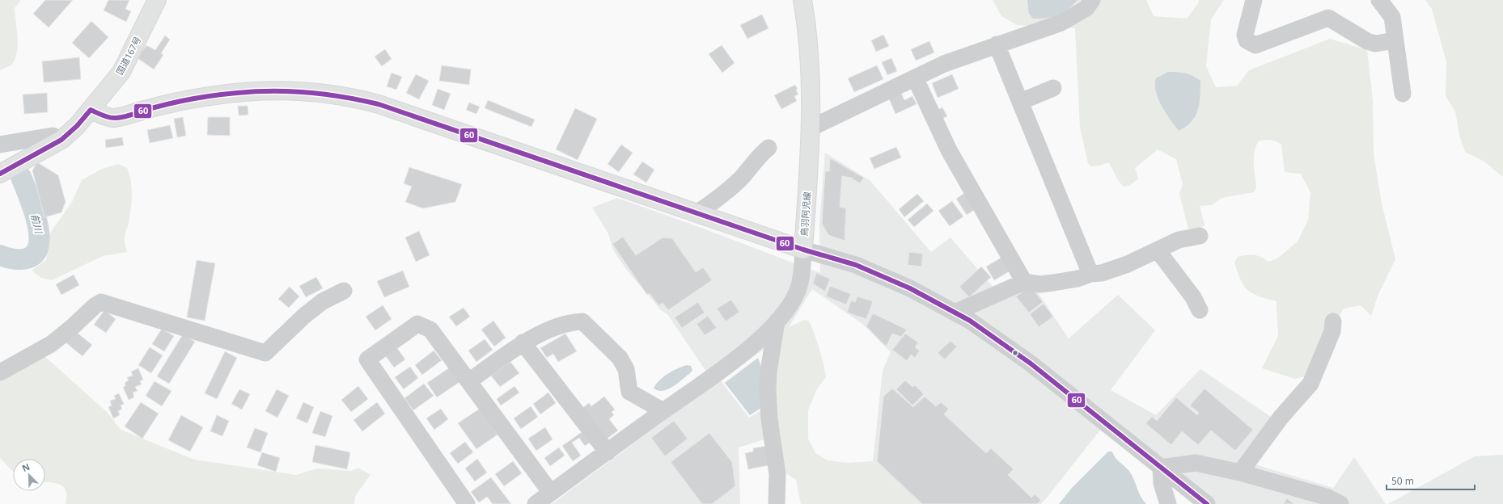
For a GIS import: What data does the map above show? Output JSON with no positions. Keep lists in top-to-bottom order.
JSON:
{
  "streets": {
    "main road": ["国道167号", "鳥羽阿児線"]
  },
  "crossings": [
    ["国道167号", "鳥羽阿児線"]
  ],
  "water": ["前川"],
  "lines": ["transit line 60"],
  "scale_bar": "50 m",
  "north": "top left"
}
